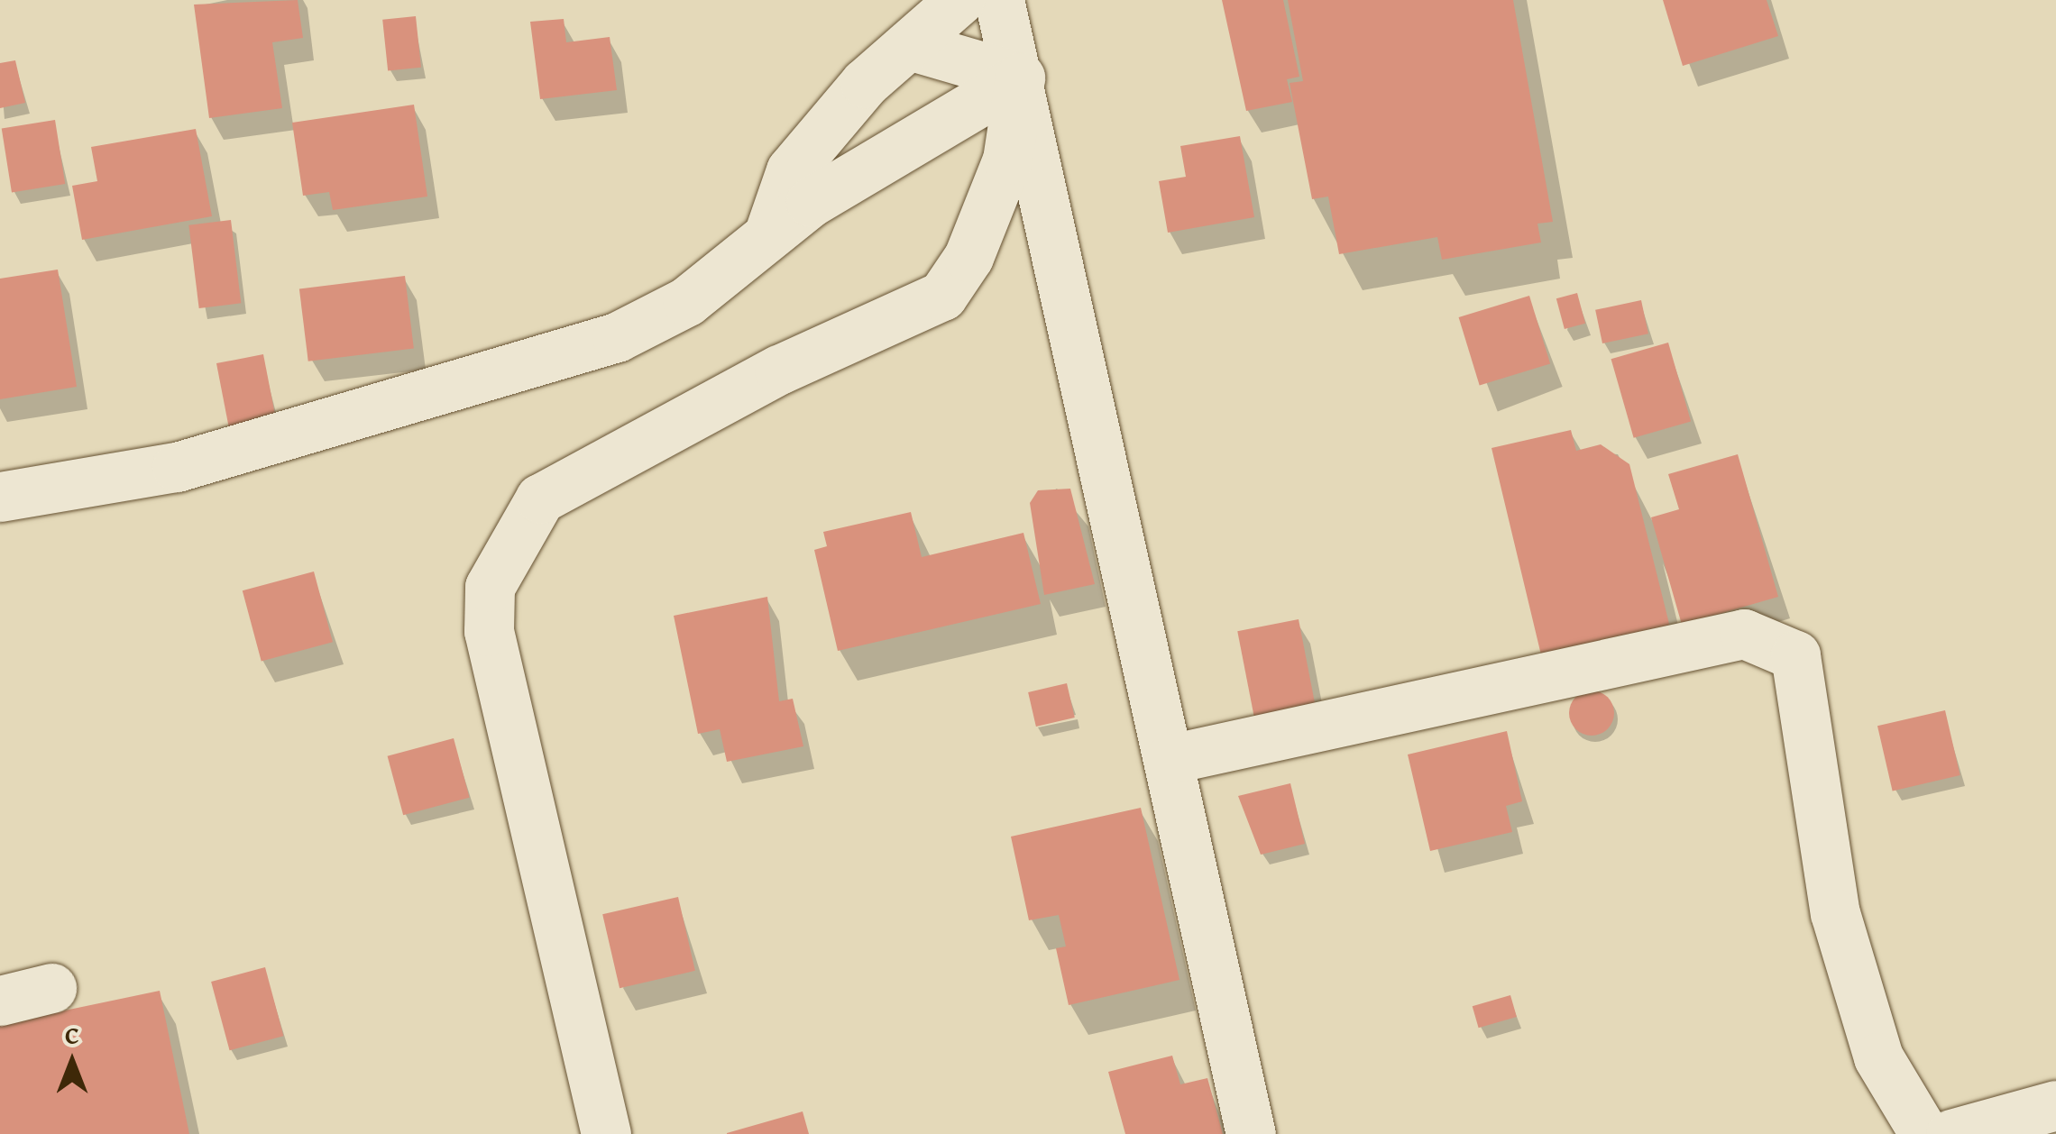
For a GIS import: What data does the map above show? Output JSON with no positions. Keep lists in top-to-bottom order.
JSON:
{
  "north": "top"
}
